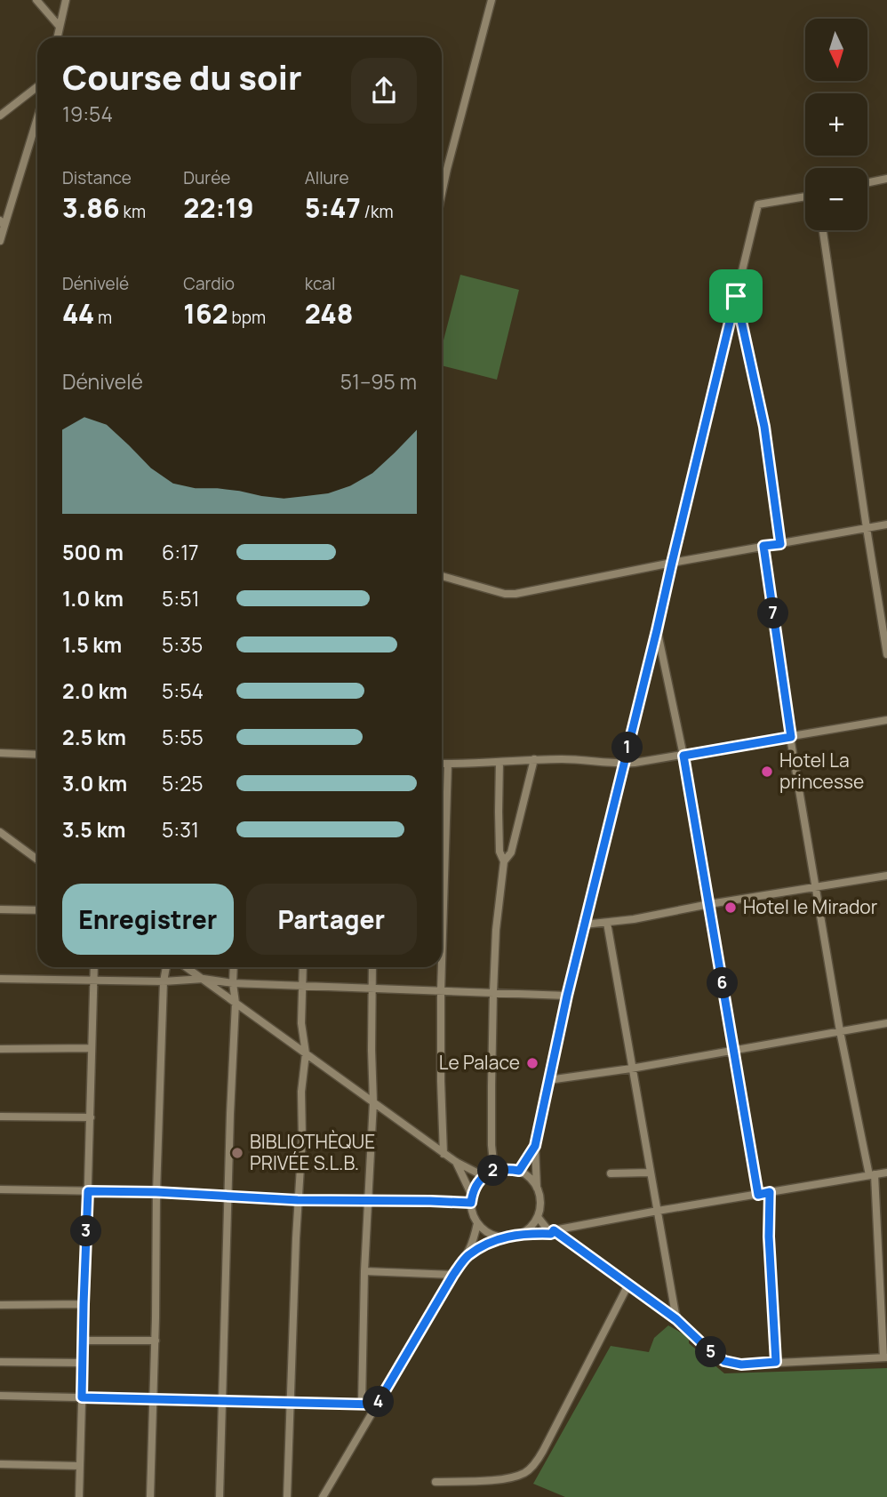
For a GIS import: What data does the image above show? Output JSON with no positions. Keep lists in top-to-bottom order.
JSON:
{
  "places": [
    "Hotel La princesse",
    "Hotel le Mirador",
    "Le Palace",
    "BIBLIOTHÈQUE PRIVÉE S.L.B."
  ],
  "north": "bottom",
  "page": {
    "map_buttons": ["+", "−"],
    "heading": ["Course du soir", "19:54"],
    "stats": [
      ["Distance", "3.86 km"],
      ["Durée", "22:19"],
      ["Allure", "5:47 /km"],
      ["Dénivelé", "44 m"],
      ["Cardio", "162 bpm"],
      ["kcal", "248"]
    ],
    "chart": ["Dénivelé", "51–95 m"],
    "list": [
      {
        "name": "500 m",
        "note": "6:17"
      },
      {
        "name": "1.0 km",
        "note": "5:51"
      },
      {
        "name": "1.5 km",
        "note": "5:35"
      },
      {
        "name": "2.0 km",
        "note": "5:54"
      },
      {
        "name": "2.5 km",
        "note": "5:55"
      },
      {
        "name": "3.0 km",
        "note": "5:25"
      },
      {
        "name": "3.5 km",
        "note": "5:31"
      }
    ],
    "pins": [
      "7",
      "1",
      "6",
      "2",
      "3",
      "5",
      "4"
    ],
    "buttons": ["Enregistrer", "Partager"]
  }
}
